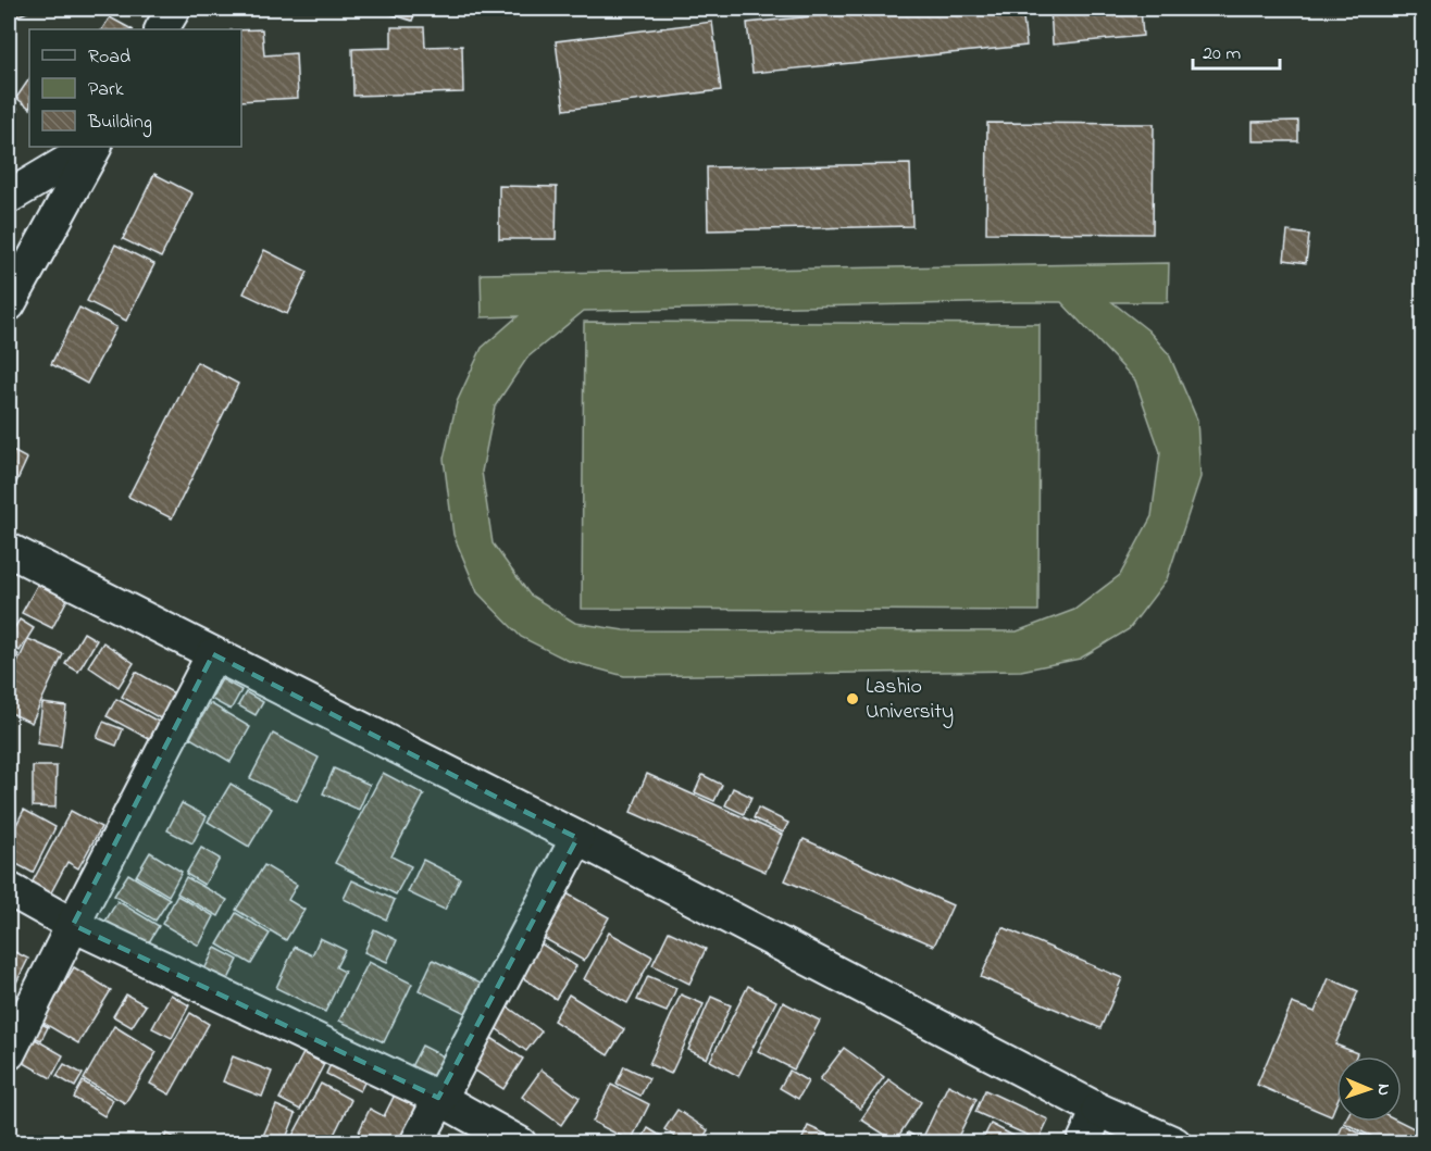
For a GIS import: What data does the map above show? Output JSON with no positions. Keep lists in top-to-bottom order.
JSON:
{
  "places": ["Lashio University"],
  "legend": ["Road", "Park", "Building"],
  "scale_bar": "20 m",
  "north": "right"
}
